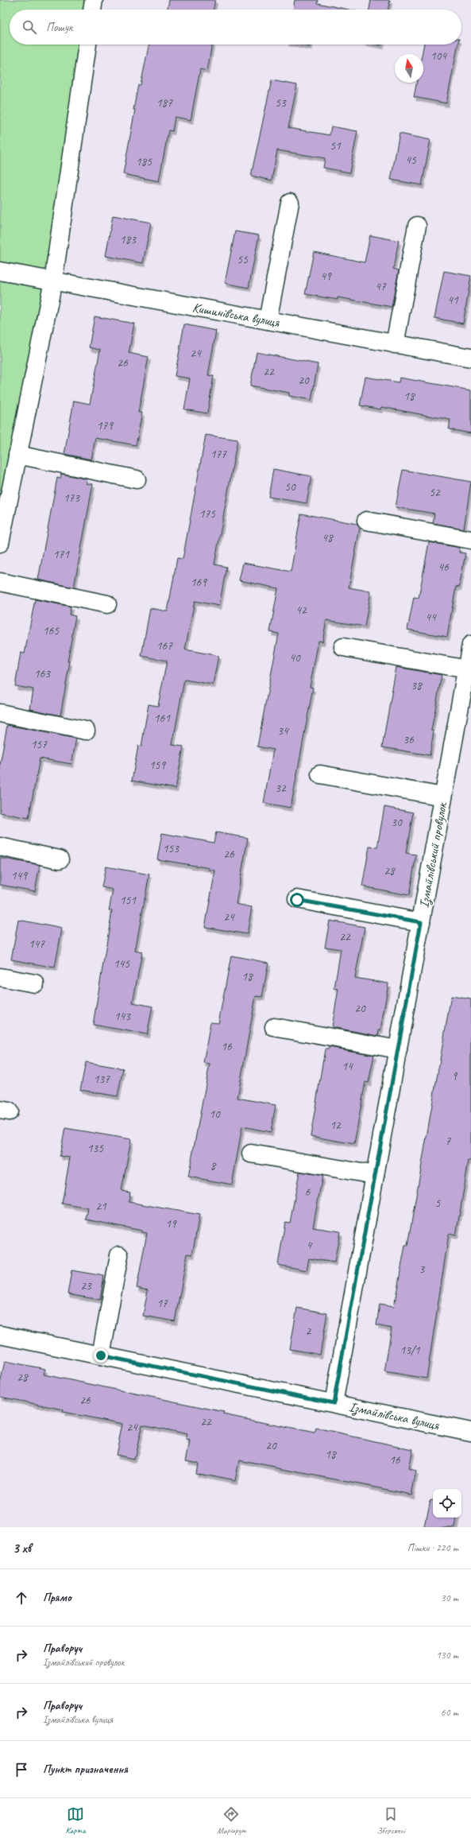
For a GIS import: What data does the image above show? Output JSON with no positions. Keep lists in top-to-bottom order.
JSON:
{
  "streets": {
    "street": ["Кишинівська вулиця", "Ізмайлівський провулок", "Ізмайлівська вулиця"]
  },
  "crossings": [
    ["Ізмайлівський провулок", "Ізмайлівська вулиця"]
  ],
  "house_numbers": [
    "104",
    "187",
    "53",
    "51",
    "45",
    "185",
    "183",
    "55",
    "49",
    "47",
    "41",
    "24",
    "26",
    "22",
    "20",
    "18",
    "179",
    "177",
    "50",
    "52",
    "173",
    "175",
    "48",
    "171",
    "46",
    "169",
    "42",
    "44",
    "165",
    "167",
    "40",
    "163",
    "38",
    "161",
    "34",
    "36",
    "157",
    "159",
    "32",
    "30",
    "153",
    "26",
    "28",
    "149",
    "151",
    "24",
    "22",
    "147",
    "145",
    "18",
    "20",
    "143",
    "16",
    "14",
    "9",
    "137",
    "10",
    "12",
    "7",
    "135",
    "8",
    "6",
    "5",
    "21",
    "19",
    "4",
    "3",
    "23",
    "17",
    "2",
    "13/1",
    "28",
    "26",
    "22",
    "24",
    "20",
    "18",
    "16"
  ],
  "north": "top",
  "page": {
    "search": "Пошук",
    "heading": ["3 хв", "Пішки · 220 m"],
    "list": [
      ["Прямо", "30 m"],
      ["Праворуч", "Ізмайлівський провулок", "130 m"],
      ["Праворуч", "Ізмайлівська вулиця", "60 m"],
      "Пункт призначення"
    ],
    "nav": ["Карта", "Маршрут", "Збережені"]
  }
}
